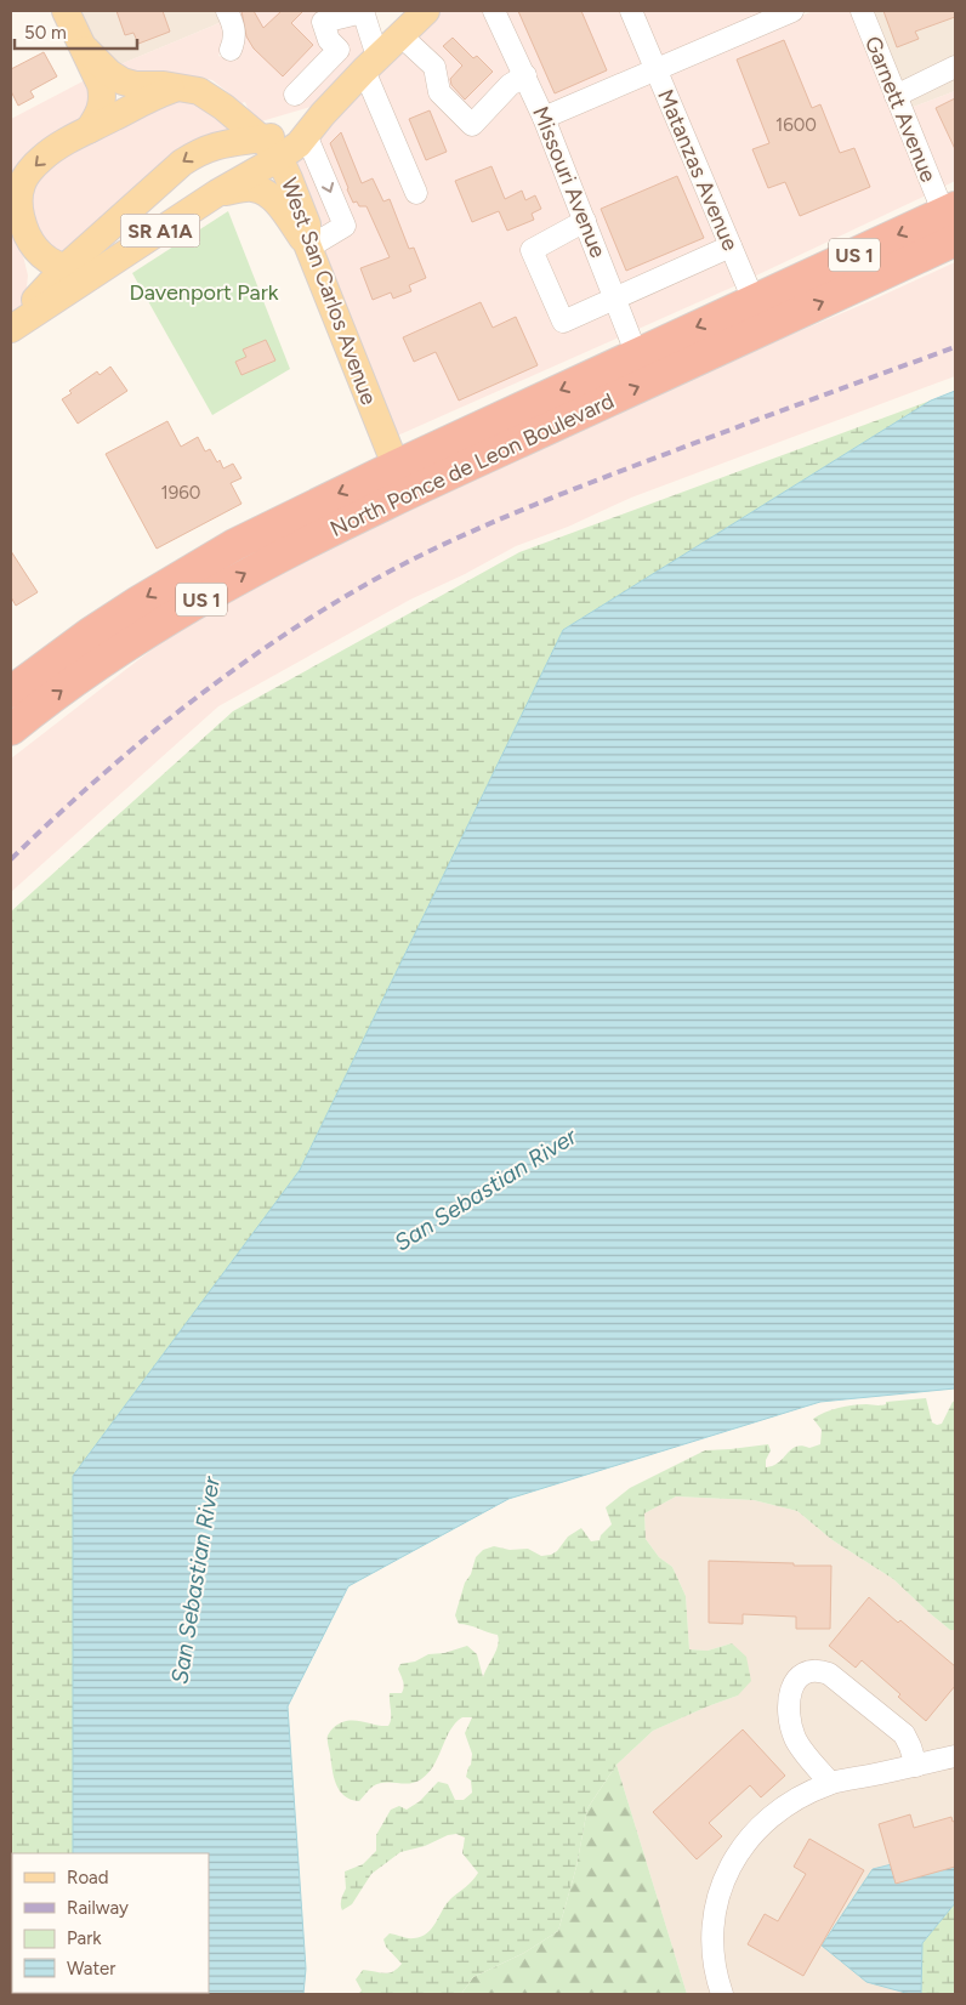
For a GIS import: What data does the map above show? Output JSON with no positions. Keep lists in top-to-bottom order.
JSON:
{
  "streets": {
    "highway": ["US 1", "North Ponce de Leon Boulevard"],
    "main road": ["SR A1A", "West San Carlos Avenue"],
    "street": ["Garnett Avenue", "Matanzas Avenue", "Missouri Avenue"]
  },
  "crossings": [
    ["Garnett Avenue", "North Ponce de Leon Boulevard"],
    ["Matanzas Avenue", "North Ponce de Leon Boulevard"],
    ["Missouri Avenue", "North Ponce de Leon Boulevard"],
    ["SR A1A", "West San Carlos Avenue"],
    ["West San Carlos Avenue", "North Ponce de Leon Boulevard"]
  ],
  "water": ["San Sebastian River"],
  "parks": ["Davenport Park"],
  "house_numbers": ["1600", "1960"],
  "legend": [
    "Road",
    "Railway",
    "Park",
    "Water"
  ],
  "scale_bar": "50 m"
}
